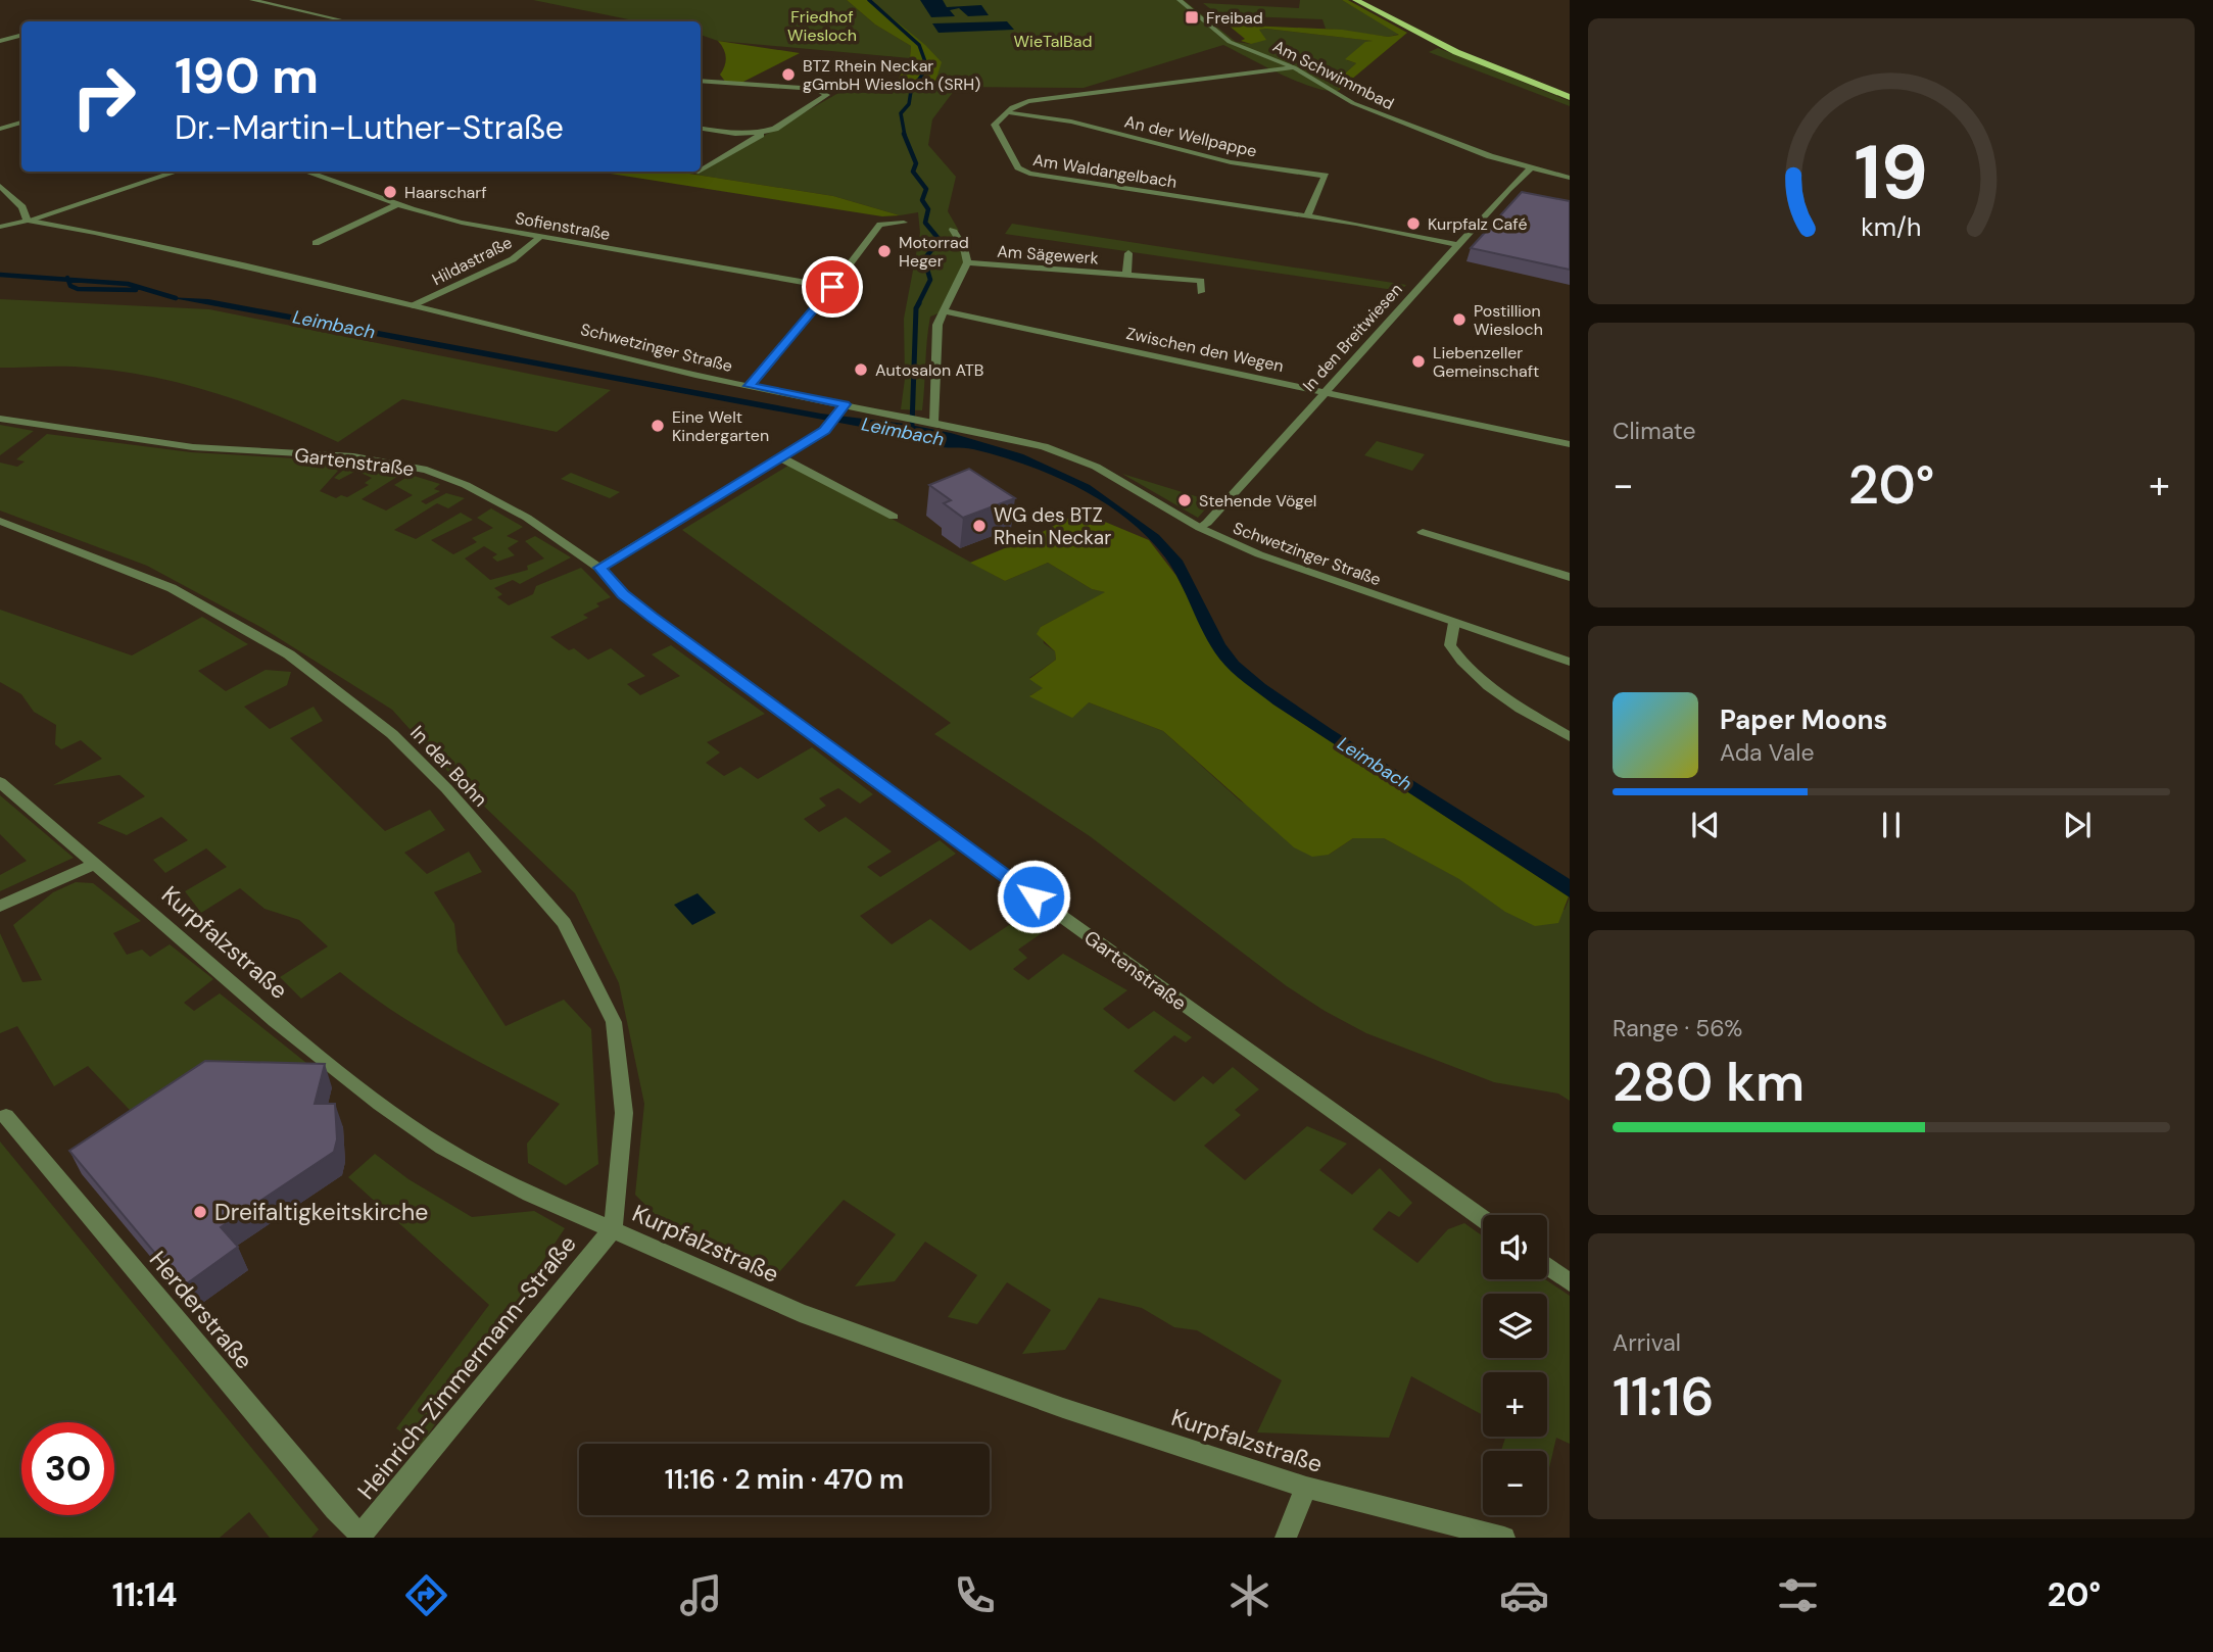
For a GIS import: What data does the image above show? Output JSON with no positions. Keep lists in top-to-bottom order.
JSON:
{
  "streets": {
    "street": [
      "Am Schwimmbad",
      "An der Wellpappe",
      "Am Waldangelbach",
      "Sofienstraße",
      "Am Sägewerk",
      "Hildastraße",
      "In den Breitwiesen",
      "Schwetzinger Straße",
      "Zwischen den Wegen",
      "Gartenstraße",
      "In der Bohn",
      "Kurpfalzstraße",
      "Herderstraße",
      "Heinrich-Zimmermann-Straße"
    ]
  },
  "crossings": [
    ["Am Schwimmbad", "In den Breitwiesen"],
    ["An der Wellpappe", "Am Waldangelbach"],
    ["Am Waldangelbach", "In den Breitwiesen"],
    ["Sofienstraße", "Hildastraße"],
    ["Am Sägewerk", "Zwischen den Wegen"],
    ["Hildastraße", "Schwetzinger Straße"],
    ["In den Breitwiesen", "Schwetzinger Straße"],
    ["In den Breitwiesen", "Zwischen den Wegen"],
    ["In der Bohn", "Kurpfalzstraße"],
    ["In der Bohn", "Heinrich-Zimmermann-Straße"],
    ["Kurpfalzstraße", "Heinrich-Zimmermann-Straße"],
    ["Herderstraße", "Heinrich-Zimmermann-Straße"]
  ],
  "water": ["Leimbach"],
  "parks": ["Friedhof Wiesloch", "WieTalBad"],
  "places": {
    "transit": ["Freibad"],
    "other": [
      "BTZ Rhein Neckar gGmbH Wiesloch (SRH)",
      "Haarscharf",
      "Kurpfalz Café",
      "Motorrad Heger",
      "Postillion Wiesloch",
      "Liebenzeller Gemeinschaft",
      "Autosalon ATB",
      "Eine Welt Kindergarten",
      "Stehende Vögel",
      "WG des BTZ Rhein Neckar",
      "Dreifaltigkeitskirche"
    ]
  },
  "page": {
    "turn": ["190 m", "Dr.-Martin-Luther-Straße"],
    "tile": [
      "Climate",
      ["Range · 56%", "280 km"],
      ["Arrival", "11:16"]
    ],
    "heat": ["−", "20°", "+"],
    "song": ["Paper Moons", "Ada Vale"],
    "map_buttons": ["+", "−"],
    "limit": "30",
    "trip": "11:16 · 2 min · 470 m",
    "tabs": ["11:14", "20°"],
    "gauge": ["19", "km/h"]
  }
}
